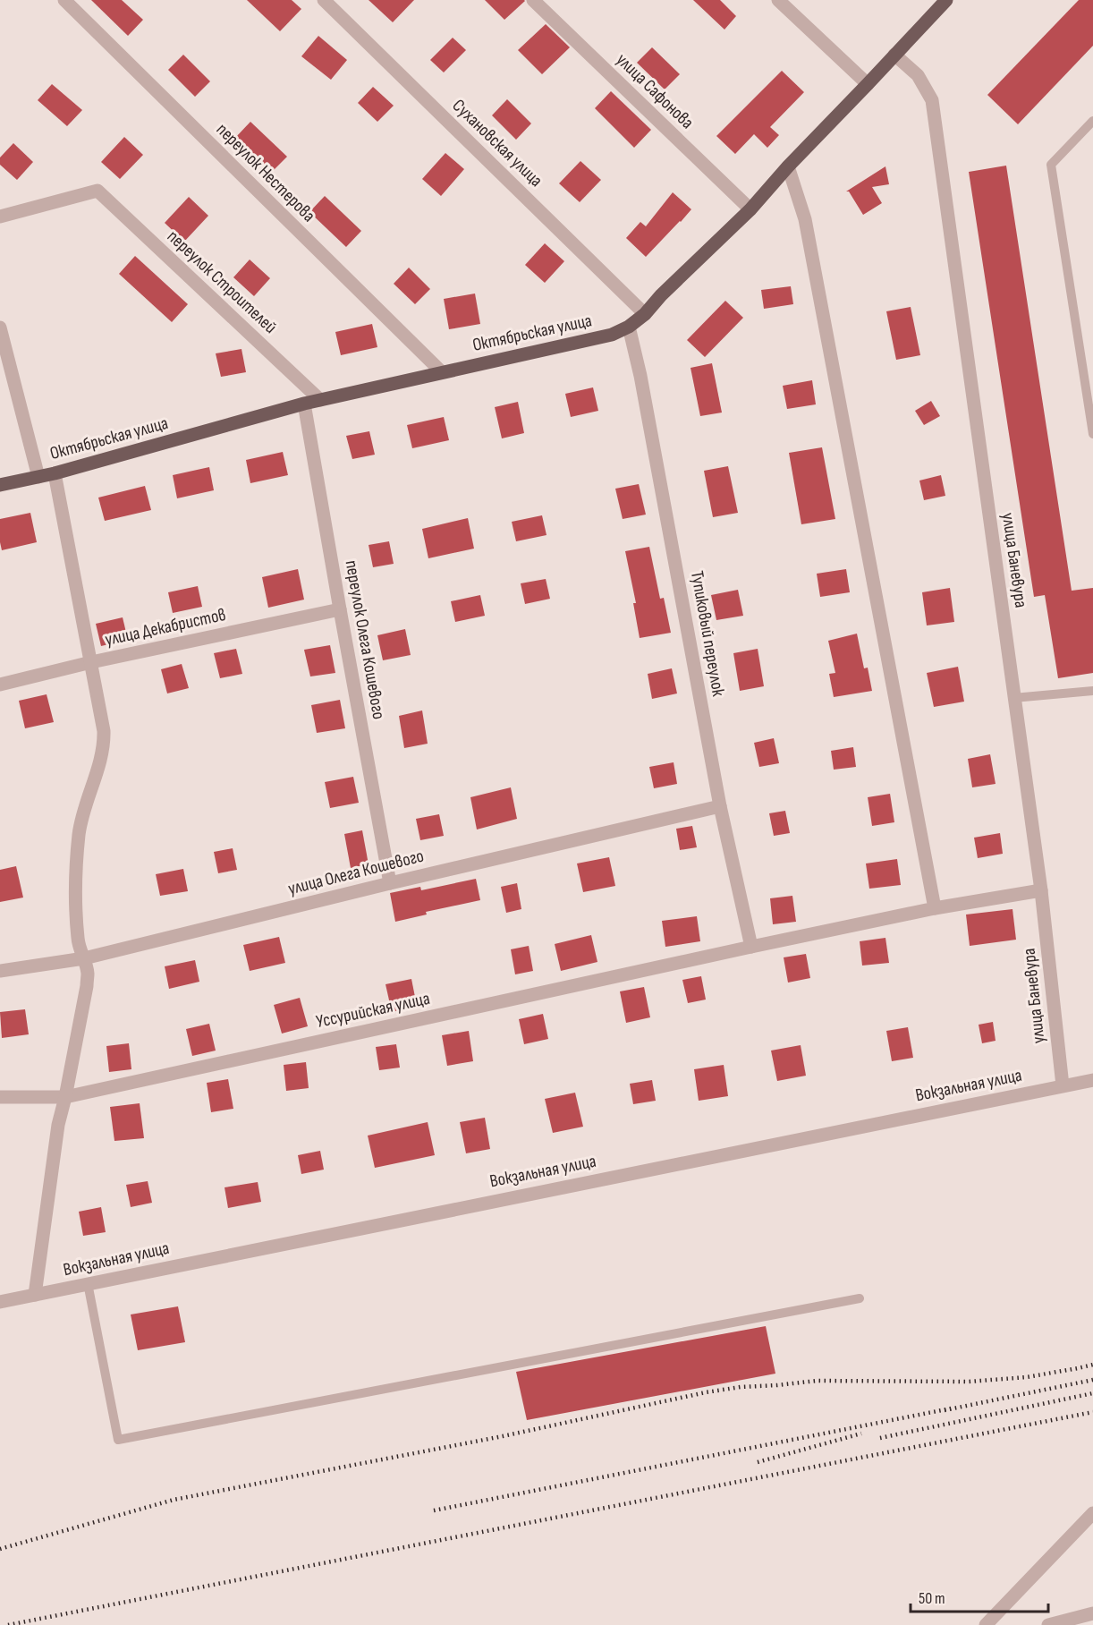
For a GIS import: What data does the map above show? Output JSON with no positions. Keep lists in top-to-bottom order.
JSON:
{
  "streets": {
    "main road": ["Октябрьская улица"],
    "street": [
      "улица Сафонова",
      "Сухановская улица",
      "переулок Нестерова",
      "переулок Строителей",
      "улица Баневура",
      "улица Декабристов",
      "Тупиковый переулок",
      "переулок Олега Кошевого",
      "улица Олега Кошевого",
      "Уссурийская улица",
      "Вокзальная улица"
    ]
  },
  "crossings": [
    ["улица Сафонова", "Октябрьская улица"],
    ["Сухановская улица", "Октябрьская улица"],
    ["переулок Нестерова", "Октябрьская улица"],
    ["переулок Строителей", "Октябрьская улица"],
    ["Октябрьская улица", "улица Баневура"],
    ["Октябрьская улица", "Тупиковый переулок"],
    ["Октябрьская улица", "переулок Олега Кошевого"],
    ["улица Баневура", "Уссурийская улица"],
    ["улица Баневура", "Вокзальная улица"],
    ["улица Декабристов", "переулок Олега Кошевого"],
    ["Тупиковый переулок", "улица Олега Кошевого"],
    ["Тупиковый переулок", "Уссурийская улица"],
    ["переулок Олега Кошевого", "улица Олега Кошевого"]
  ],
  "scale_bar": "50 m"
}
